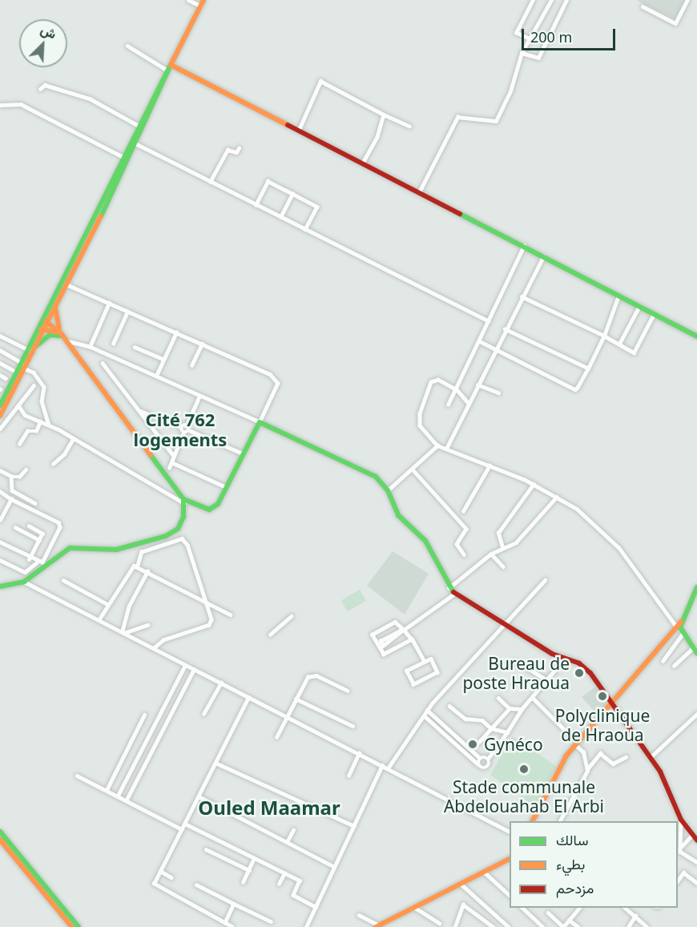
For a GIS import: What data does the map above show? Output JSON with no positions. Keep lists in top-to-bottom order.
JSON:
{
  "districts": ["Cité 762 logements", "Ouled Maamar"],
  "places": [
    "Bureau de poste Hraoua",
    "Polyclinique de Hraoua",
    "Gynéco",
    "Stade communale Abdelouahab El Arbi"
  ],
  "legend": ["سالك", "بطيء", "مزدحم"],
  "scale_bar": "200 m",
  "north": "top right"
}
